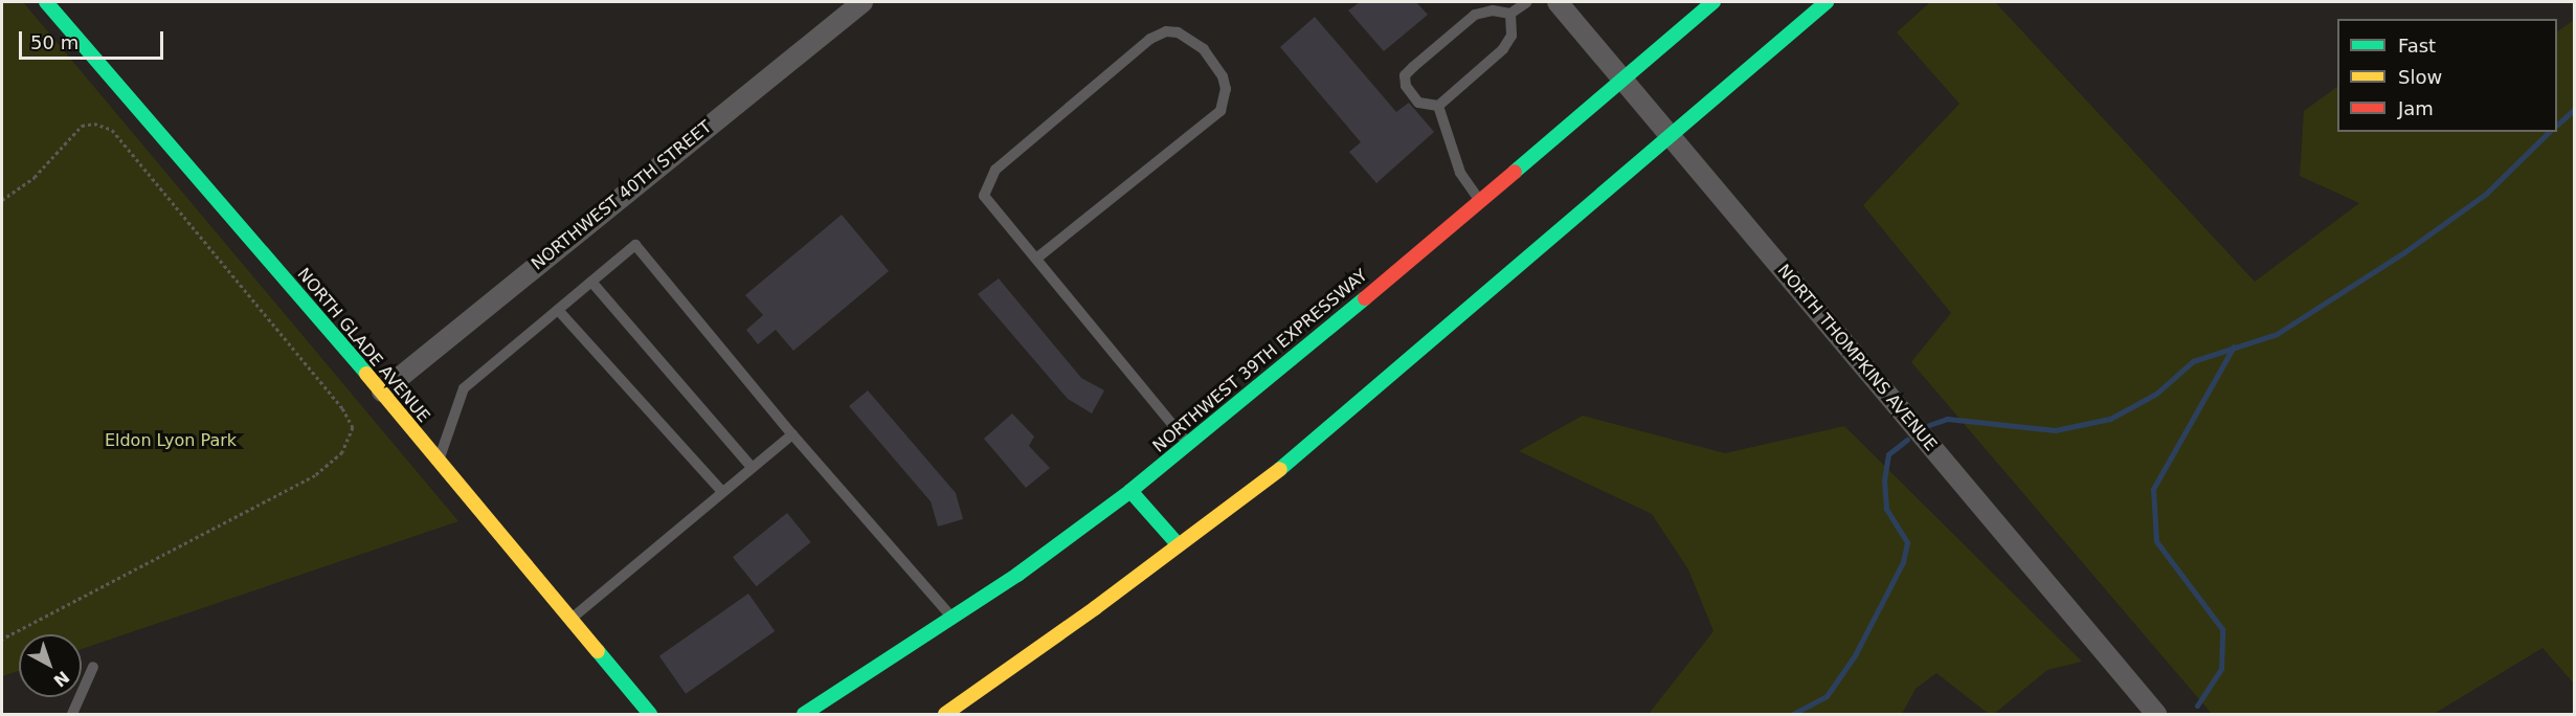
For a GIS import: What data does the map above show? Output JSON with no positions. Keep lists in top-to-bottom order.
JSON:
{
  "streets": {
    "main road": ["NORTH GLADE AVENUE", "NORTHWEST 39TH EXPRESSWAY"],
    "street": ["NORTHWEST 40TH STREET", "NORTH THOMPKINS AVENUE"]
  },
  "crossings": [
    ["NORTHWEST 40TH STREET", "NORTH GLADE AVENUE"],
    ["NORTH THOMPKINS AVENUE", "NORTHWEST 39TH EXPRESSWAY"]
  ],
  "parks": ["Eldon Lyon Park"],
  "legend": ["Fast", "Slow", "Jam"],
  "scale_bar": "50 m",
  "north": "bottom right"
}
